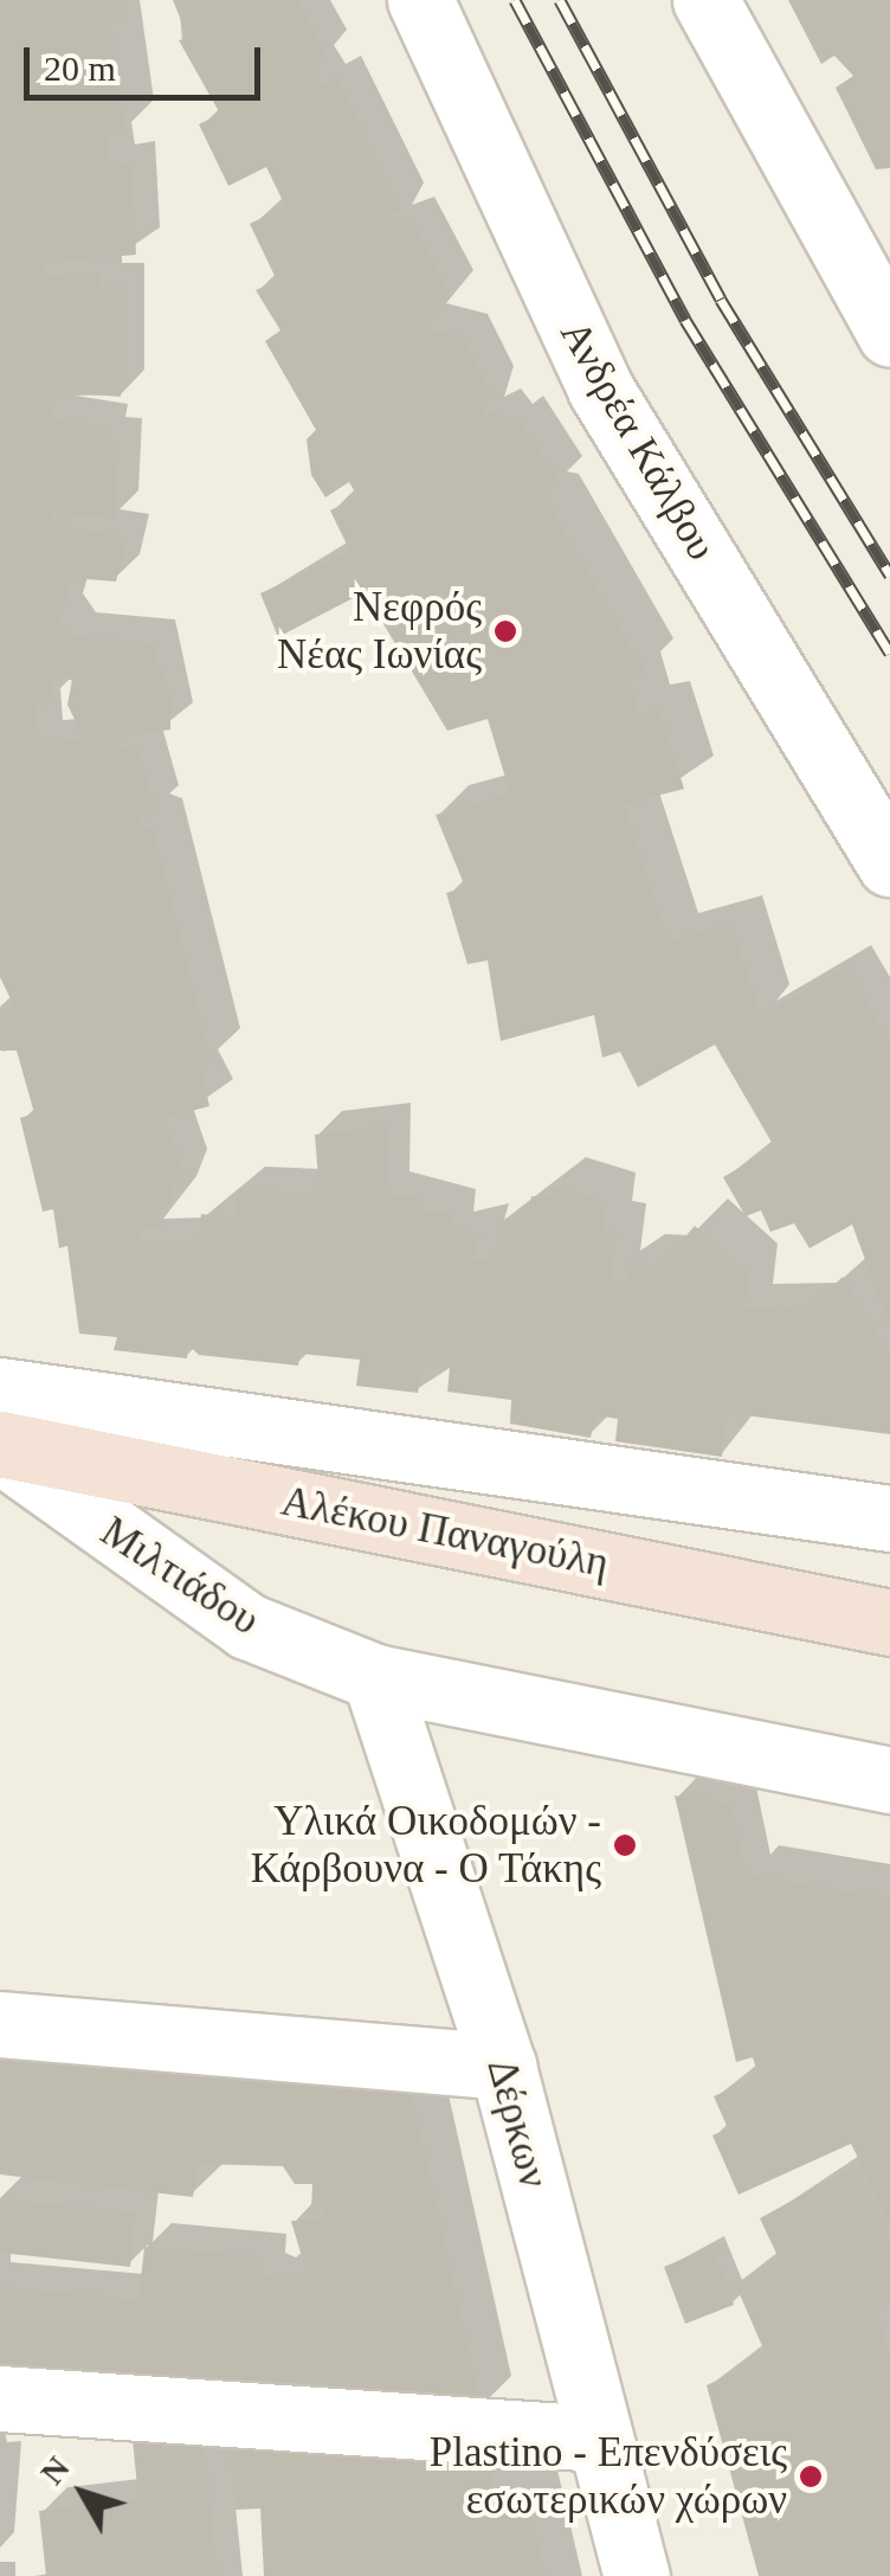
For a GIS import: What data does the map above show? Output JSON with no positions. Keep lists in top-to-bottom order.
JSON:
{
  "streets": {
    "street": [
      "Ανδρέα Κάλβου",
      "Αλέκου Παναγούλη",
      "Μιλτιάδου",
      "Δέρκων"
    ]
  },
  "crossings": [
    ["Αλέκου Παναγούλη", "Μιλτιάδου"],
    ["Μιλτιάδου", "Δέρκων"]
  ],
  "places": ["Νεφρός Νέας Ιωνίας", "Υλικά Οικοδομών - Κάρβουνα - Ο Τάκης", "Plastino - Επενδύσεις εσωτερικών χώρων"],
  "scale_bar": "20 m",
  "north": "top left"
}
